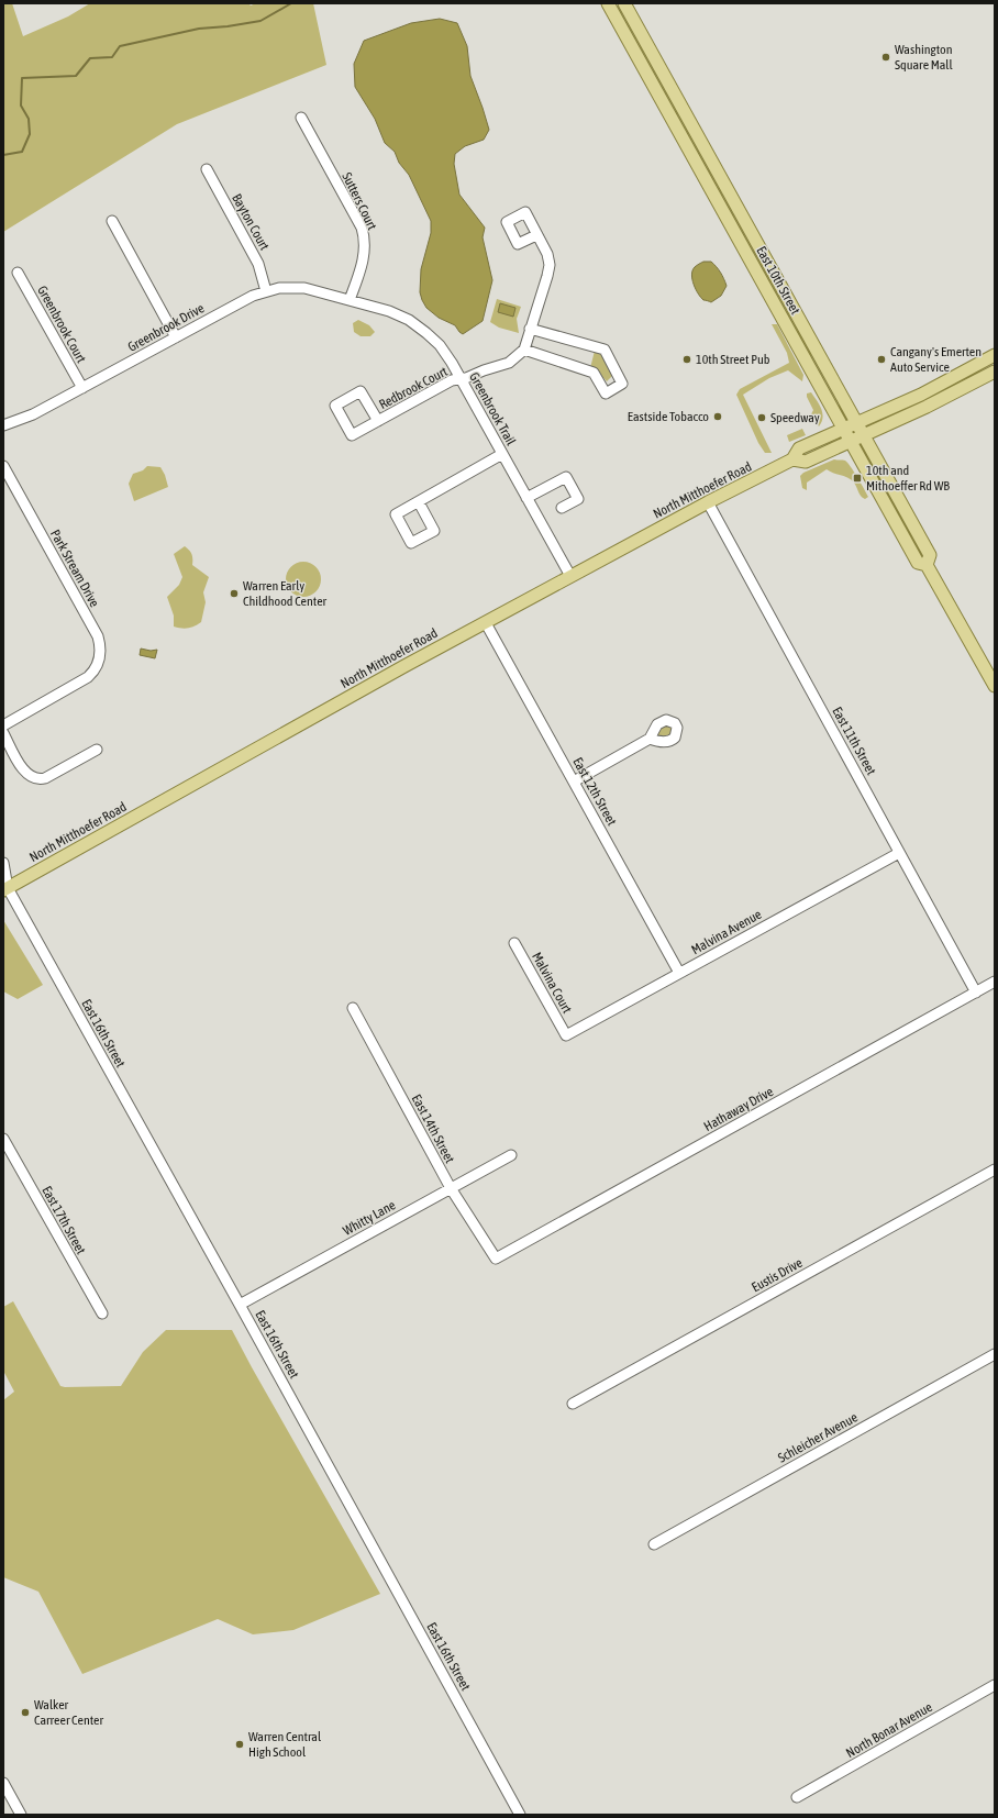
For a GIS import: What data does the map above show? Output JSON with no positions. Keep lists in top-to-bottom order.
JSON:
{
  "streets": {
    "main road": ["East 10th Street", "North Mitthoefer Road"],
    "street": [
      "Sutters Court",
      "Bayton Court",
      "Greenbrook Court",
      "Greenbrook Drive",
      "Redbrook Court",
      "Greenbrook Trail",
      "Park Stream Drive",
      "East 11th Street",
      "East 12th Street",
      "Malvina Avenue",
      "Malvina Court",
      "East 16th Street",
      "Hathaway Drive",
      "East 14th Street",
      "Whitty Lane",
      "East 17th Street",
      "Eustis Drive",
      "Schleicher Avenue",
      "North Bonar Avenue"
    ]
  },
  "crossings": [
    ["Sutters Court", "Greenbrook Drive"],
    ["Sutters Court", "Greenbrook Trail"],
    ["Bayton Court", "Greenbrook Drive"],
    ["East 10th Street", "North Mitthoefer Road"],
    ["Greenbrook Court", "Greenbrook Drive"],
    ["Greenbrook Drive", "Greenbrook Trail"],
    ["Redbrook Court", "Greenbrook Trail"],
    ["Greenbrook Trail", "North Mitthoefer Road"],
    ["North Mitthoefer Road", "East 11th Street"],
    ["North Mitthoefer Road", "East 12th Street"],
    ["North Mitthoefer Road", "East 16th Street"],
    ["East 11th Street", "Malvina Avenue"],
    ["East 11th Street", "Hathaway Drive"],
    ["East 12th Street", "Malvina Avenue"],
    ["Malvina Avenue", "Malvina Court"],
    ["East 16th Street", "Whitty Lane"],
    ["Hathaway Drive", "East 14th Street"],
    ["East 14th Street", "Whitty Lane"]
  ],
  "places": {
    "other": [
      "Washington Square Mall",
      "10th Street Pub",
      "Cangany's Emerten Auto Service",
      "Eastside Tobacco",
      "Speedway",
      "Warren Early Childhood Center",
      "Walker Carreer Center",
      "Warren Central High School"
    ],
    "transit": ["10th and Mithoeffer Rd WB"]
  }
}
